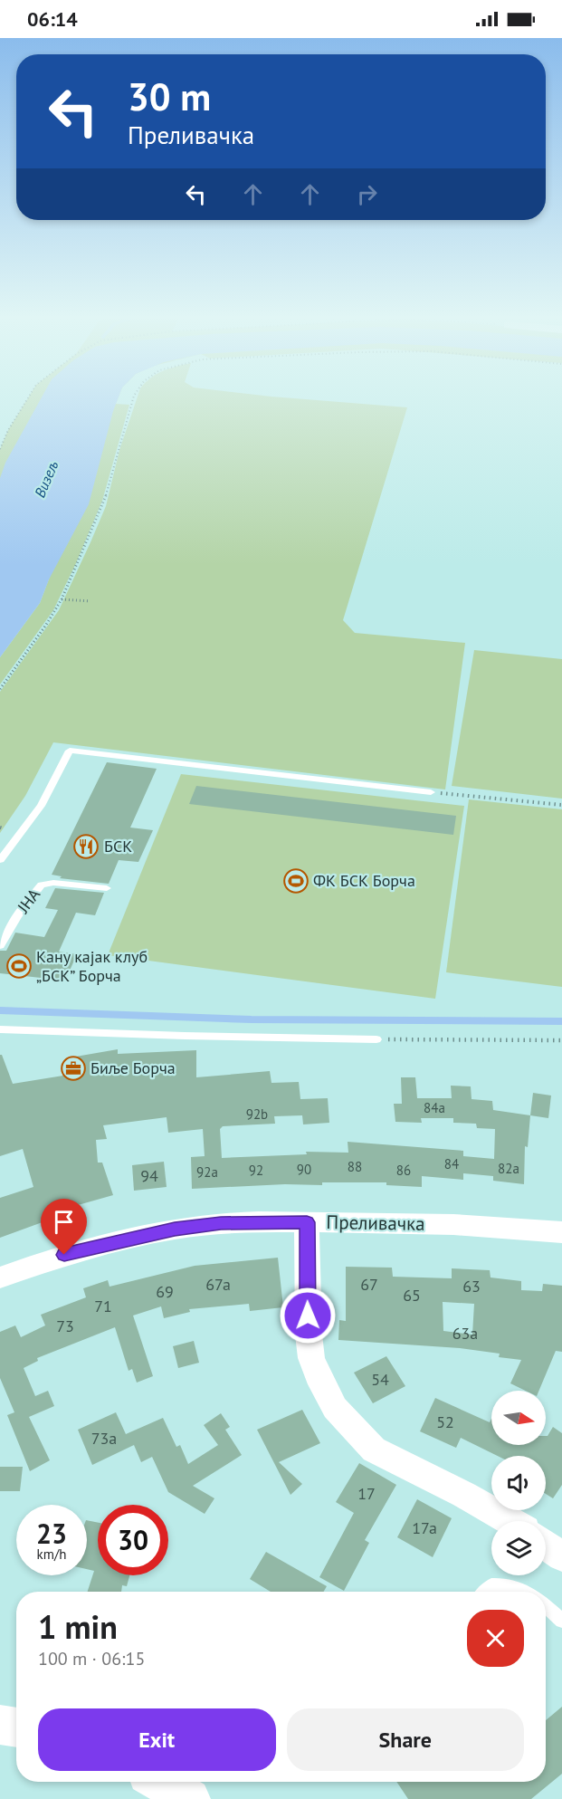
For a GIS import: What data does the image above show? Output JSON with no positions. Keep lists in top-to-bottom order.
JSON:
{
  "streets": {
    "street": ["Преливачка"],
    "lane": ["ЈНА"]
  },
  "water": ["Визељ"],
  "places": {
    "restaurant": ["БСК"],
    "sports": ["ФК БСК Борча", "Кану кајак клуб „БСК” Борча"],
    "office": ["Биље Борча"]
  },
  "house_numbers": [
    "84a",
    "92b",
    "84",
    "88",
    "82a",
    "90",
    "92",
    "86",
    "92a",
    "94",
    "67a",
    "67",
    "63",
    "69",
    "65",
    "71",
    "73",
    "63a",
    "54",
    "52",
    "73a",
    "17",
    "17a"
  ],
  "north": "right",
  "page": {
    "status": "06:14",
    "turn": ["30 m", "Преливачка"],
    "speed": "23 km/h",
    "limit": "30",
    "heading": ["1 min", "100 m · 06:15"],
    "buttons": ["Exit", "Share"]
  }
}
